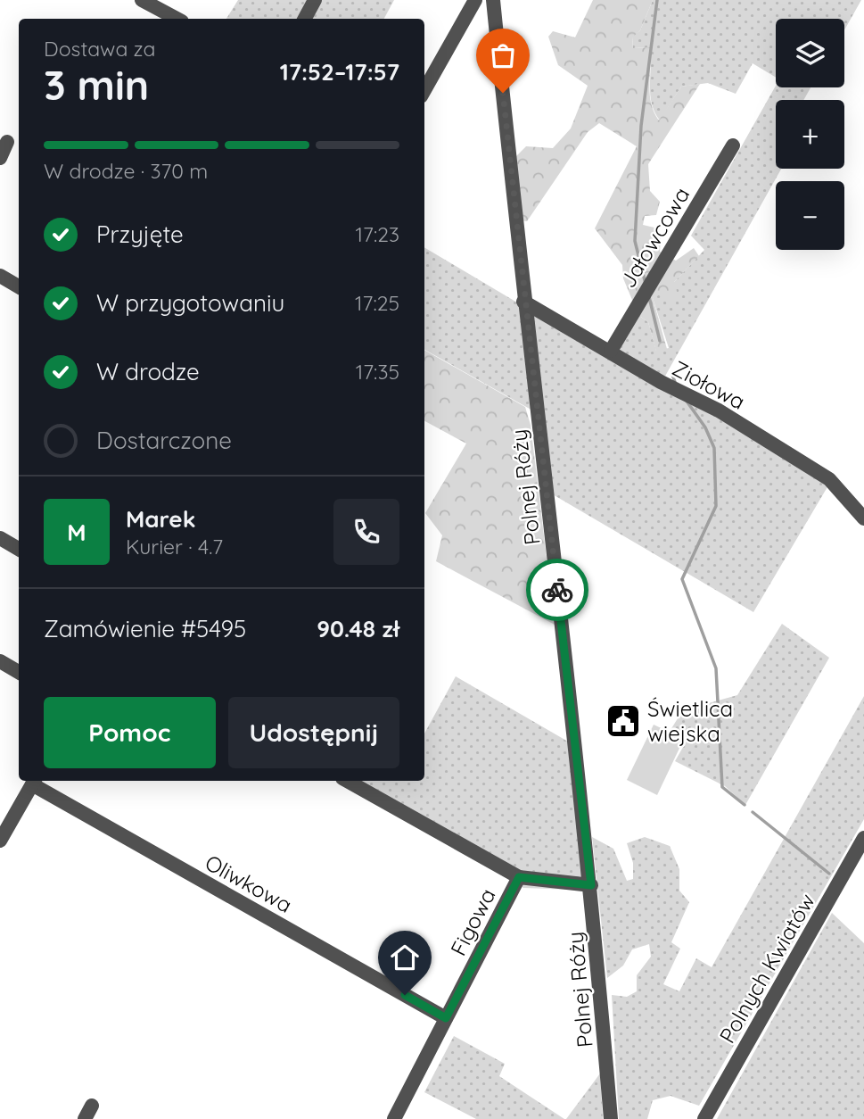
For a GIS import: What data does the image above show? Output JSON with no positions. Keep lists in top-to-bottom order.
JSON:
{
  "streets": {
    "street": [
      "Jałowcowa",
      "Ziołowa",
      "Polnej Róży",
      "Oliwkowa",
      "Figowa",
      "Polnych Kwiatów"
    ]
  },
  "crossings": [
    ["Jałowcowa", "Ziołowa"],
    ["Ziołowa", "Polnej Róży"],
    ["Oliwkowa", "Figowa"]
  ],
  "places": {
    "public building": ["Świetlica wiejska"]
  },
  "page": {
    "map_buttons": ["+", "−"],
    "heading": ["3 min", "Dostawa za", "17:52–17:57"],
    "panel": [
      "Marek",
      "Kurier · 4.7",
      "Zamówienie #5495",
      "90.48 zł"
    ],
    "bar": "W drodze · 370 m",
    "list": [
      ["Przyjęte", "17:23"],
      ["W przygotowaniu", "17:25"],
      ["W drodze", "17:35"],
      "Dostarczone"
    ],
    "round": "M",
    "buttons": ["Pomoc", "Udostępnij"]
  }
}
